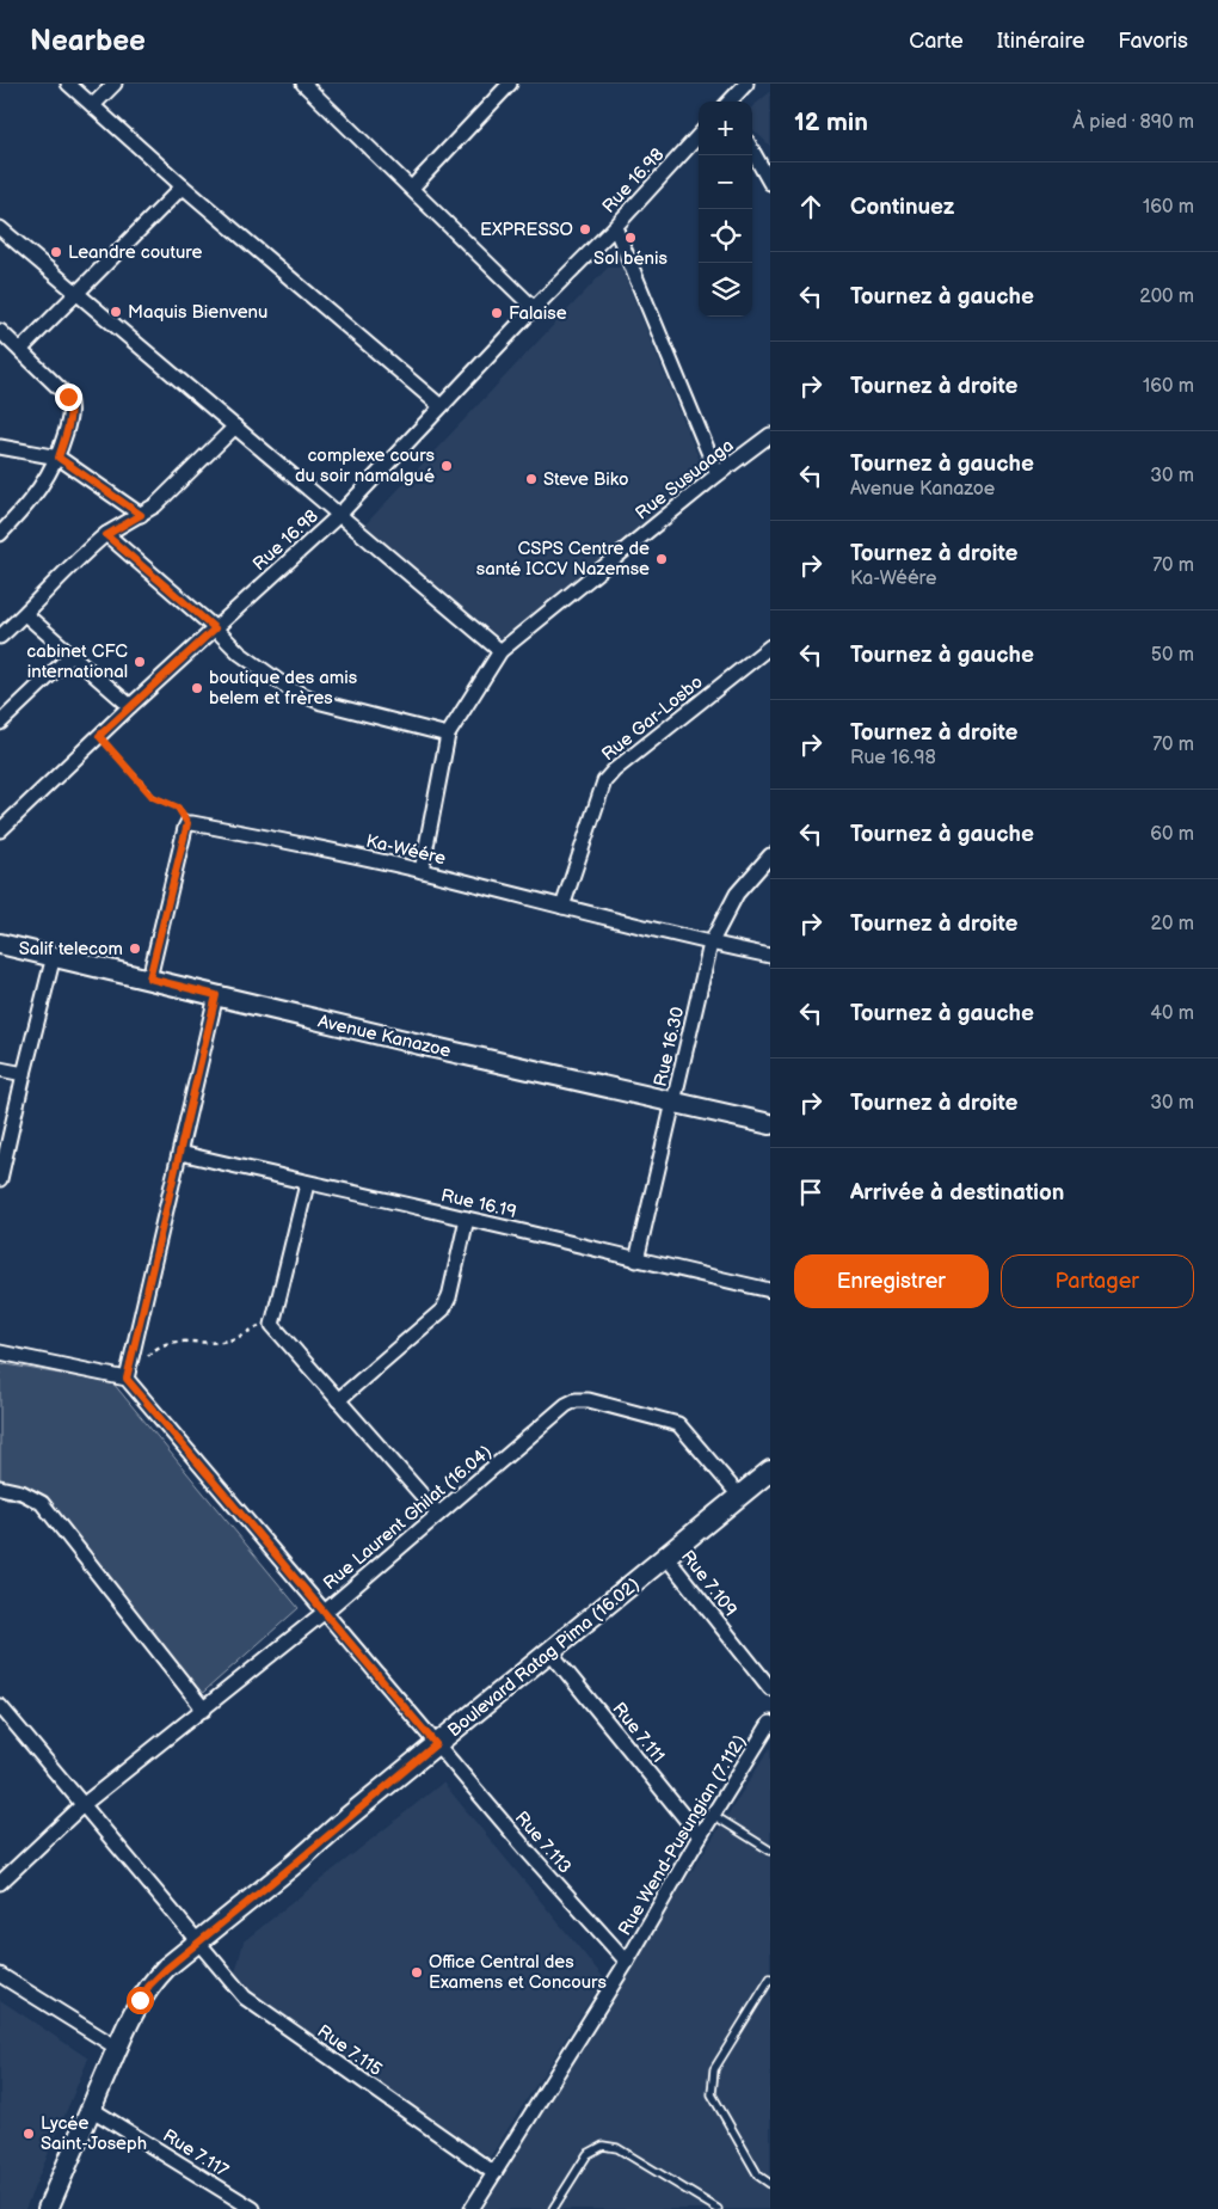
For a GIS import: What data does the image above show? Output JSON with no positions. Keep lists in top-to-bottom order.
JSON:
{
  "streets": {
    "street": [
      "Rue 16.98",
      "Rue Susuaaga",
      "Rue Gar-Losbo",
      "Ka-Wéére",
      "Avenue Kanazoe",
      "Rue 16.30",
      "Rue 16.19",
      "Rue Laurent Ghilat (16.04)",
      "Rue 7.109",
      "Boulevard Ratag Pima (16.02)",
      "Rue 7.111",
      "Rue Wend-Pusungian (7.112)",
      "Rue 7.113",
      "Rue 7.115",
      "Rue 7.117"
    ]
  },
  "crossings": [
    ["Rue Susuaaga", "Ka-Wéére"],
    ["Rue Gar-Losbo", "Ka-Wéére"],
    ["Ka-Wéére", "Rue 16.30"],
    ["Avenue Kanazoe", "Rue 16.30"],
    ["Rue 16.30", "Rue 16.19"],
    ["Rue Laurent Ghilat (16.04)", "Boulevard Ratag Pima (16.02)"],
    ["Rue Laurent Ghilat (16.04)", "Rue 7.113"],
    ["Rue Laurent Ghilat (16.04)", "Rue 7.115"],
    ["Rue 7.109", "Boulevard Ratag Pima (16.02)"],
    ["Boulevard Ratag Pima (16.02)", "Rue 7.111"],
    ["Boulevard Ratag Pima (16.02)", "Rue 7.113"],
    ["Boulevard Ratag Pima (16.02)", "Rue 7.115"],
    ["Boulevard Ratag Pima (16.02)", "Rue 7.117"],
    ["Rue 7.111", "Rue Wend-Pusungian (7.112)"],
    ["Rue Wend-Pusungian (7.112)", "Rue 7.113"],
    ["Rue Wend-Pusungian (7.112)", "Rue 7.115"]
  ],
  "places": [
    "EXPRESSO",
    "Sol bénis",
    "Leandre couture",
    "Maquis Bienvenu",
    "Falaise",
    "complexe cours du soir namalgué",
    "Steve Biko",
    "CSPS Centre de santé ICCV Nazemse",
    "cabinet CFC international",
    "boutique des amis belem et frères",
    "Salif telecom",
    "Office Central des Examens et Concours",
    "Lycée Saint-Joseph"
  ],
  "page": {
    "header": "Nearbee",
    "nav": ["Carte", "Itinéraire", "Favoris"],
    "heading": ["12 min", "À pied · 890 m"],
    "map_buttons": ["+", "−"],
    "list": [
      ["Continuez", "160 m"],
      ["Tournez à gauche", "200 m"],
      ["Tournez à droite", "160 m"],
      ["Tournez à gauche", "Avenue Kanazoe", "30 m"],
      ["Tournez à droite", "Ka-Wéére", "70 m"],
      ["Tournez à gauche", "50 m"],
      ["Tournez à droite", "Rue 16.98", "70 m"],
      ["Tournez à gauche", "60 m"],
      ["Tournez à droite", "20 m"],
      ["Tournez à gauche", "40 m"],
      ["Tournez à droite", "30 m"],
      "Arrivée à destination"
    ],
    "buttons": ["Enregistrer", "Partager"]
  }
}
